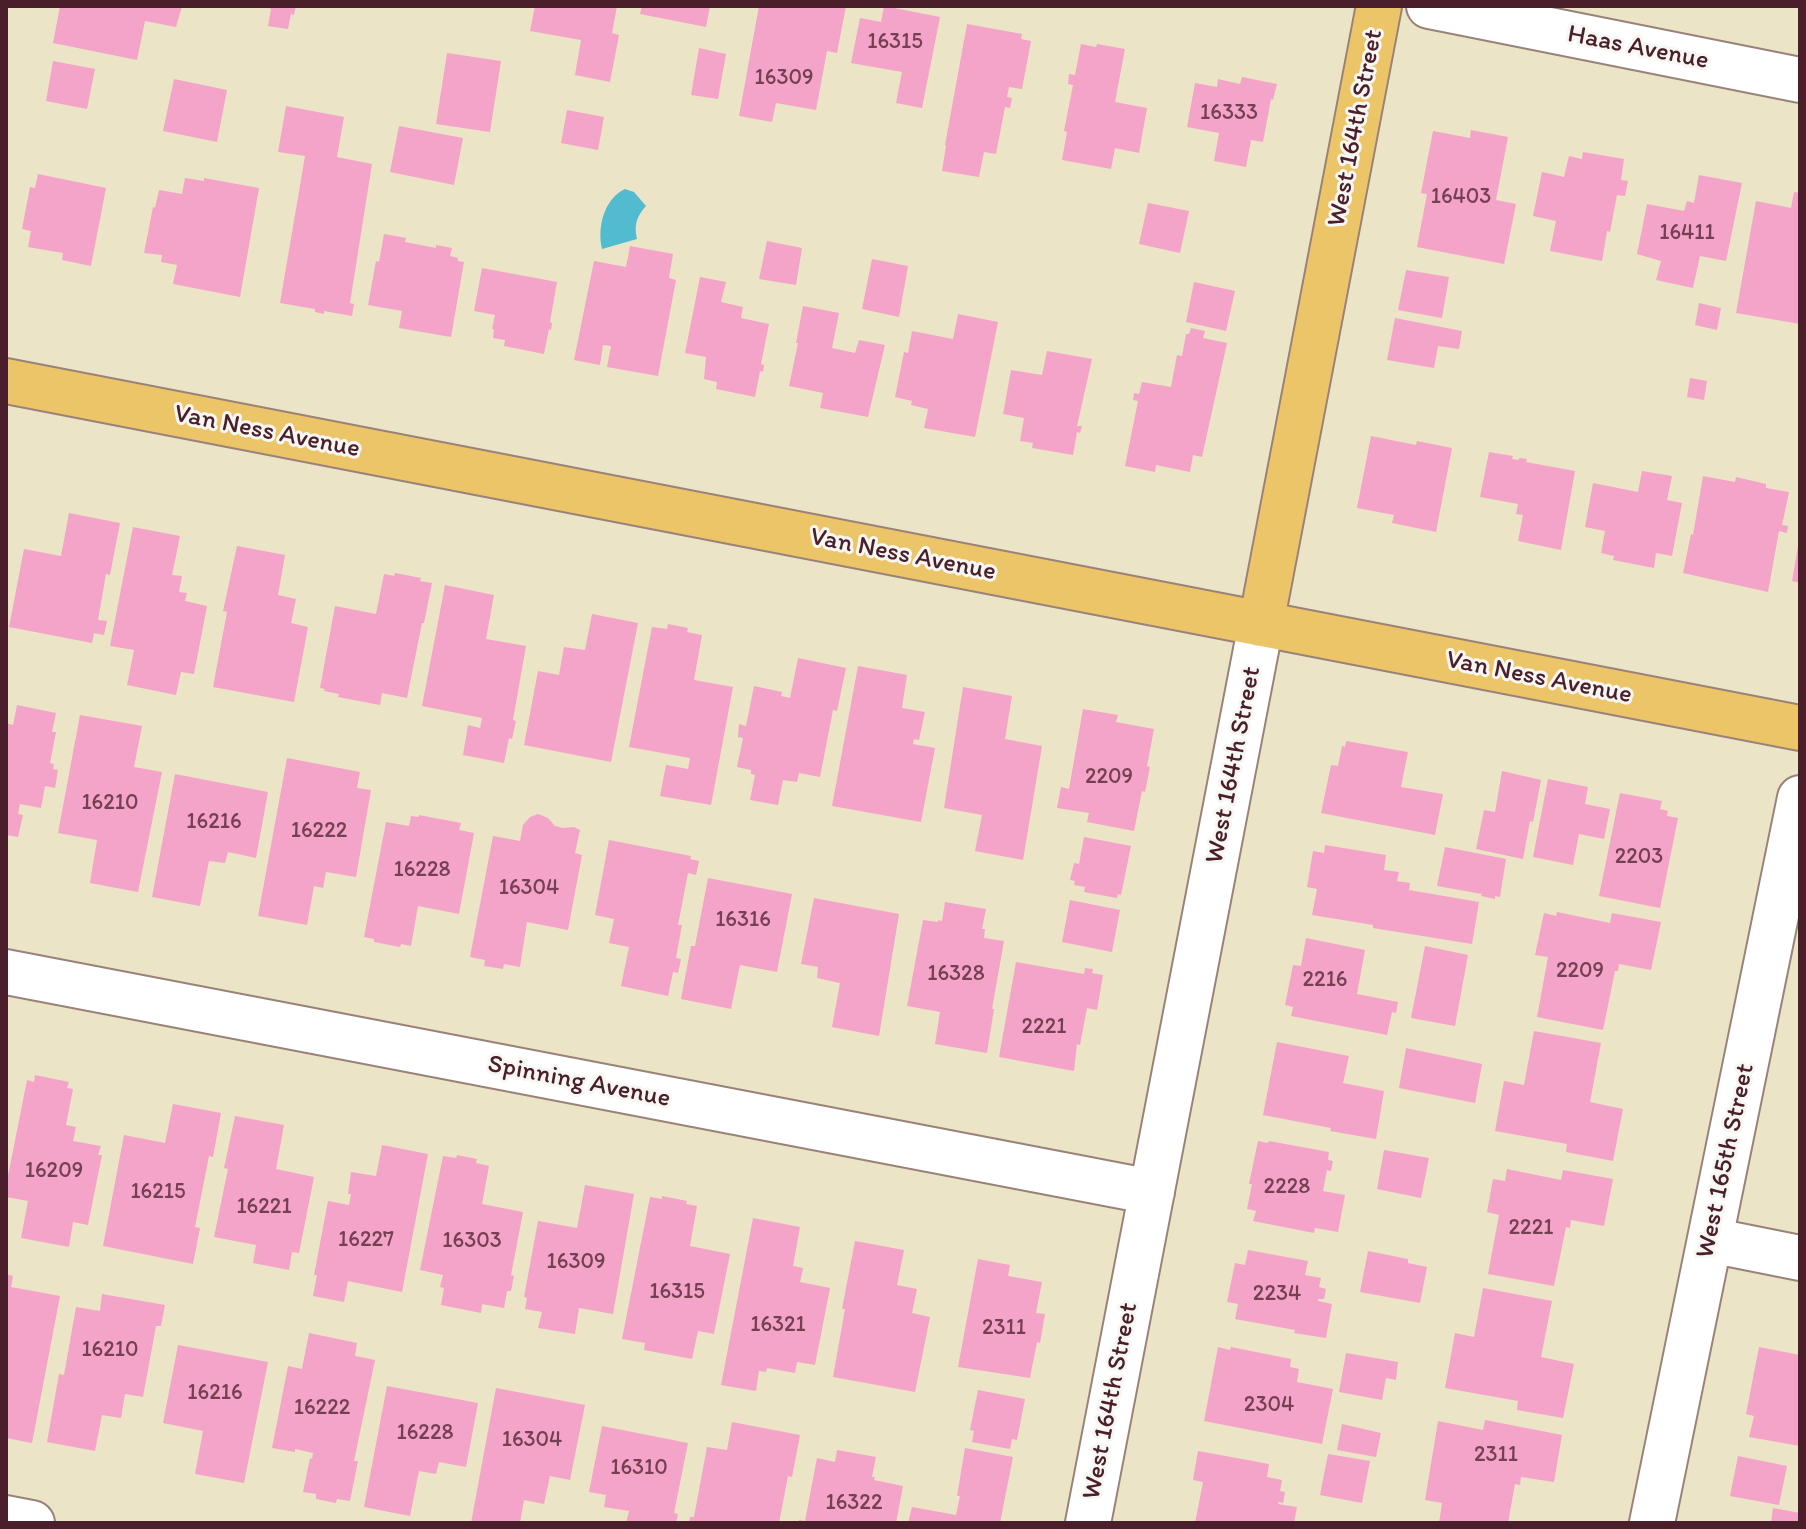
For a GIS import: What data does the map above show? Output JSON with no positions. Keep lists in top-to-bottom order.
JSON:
{
  "streets": {
    "main road": ["West 164th Street", "Van Ness Avenue"],
    "street": ["Haas Avenue", "Spinning Avenue", "West 165th Street"]
  },
  "crossings": [
    ["West 164th Street", "Van Ness Avenue"],
    ["West 164th Street", "Spinning Avenue"]
  ],
  "house_numbers": [
    "16315",
    "16309",
    "16333",
    "16403",
    "16411",
    "2209",
    "16210",
    "16216",
    "16222",
    "2203",
    "16228",
    "16304",
    "16316",
    "2209",
    "16328",
    "2216",
    "2221",
    "16209",
    "2228",
    "16215",
    "16221",
    "2221",
    "16227",
    "16303",
    "16309",
    "16315",
    "2234",
    "16321",
    "2311",
    "16210",
    "16216",
    "2304",
    "16222",
    "16228",
    "16304",
    "2311",
    "16310",
    "16322"
  ]
}
